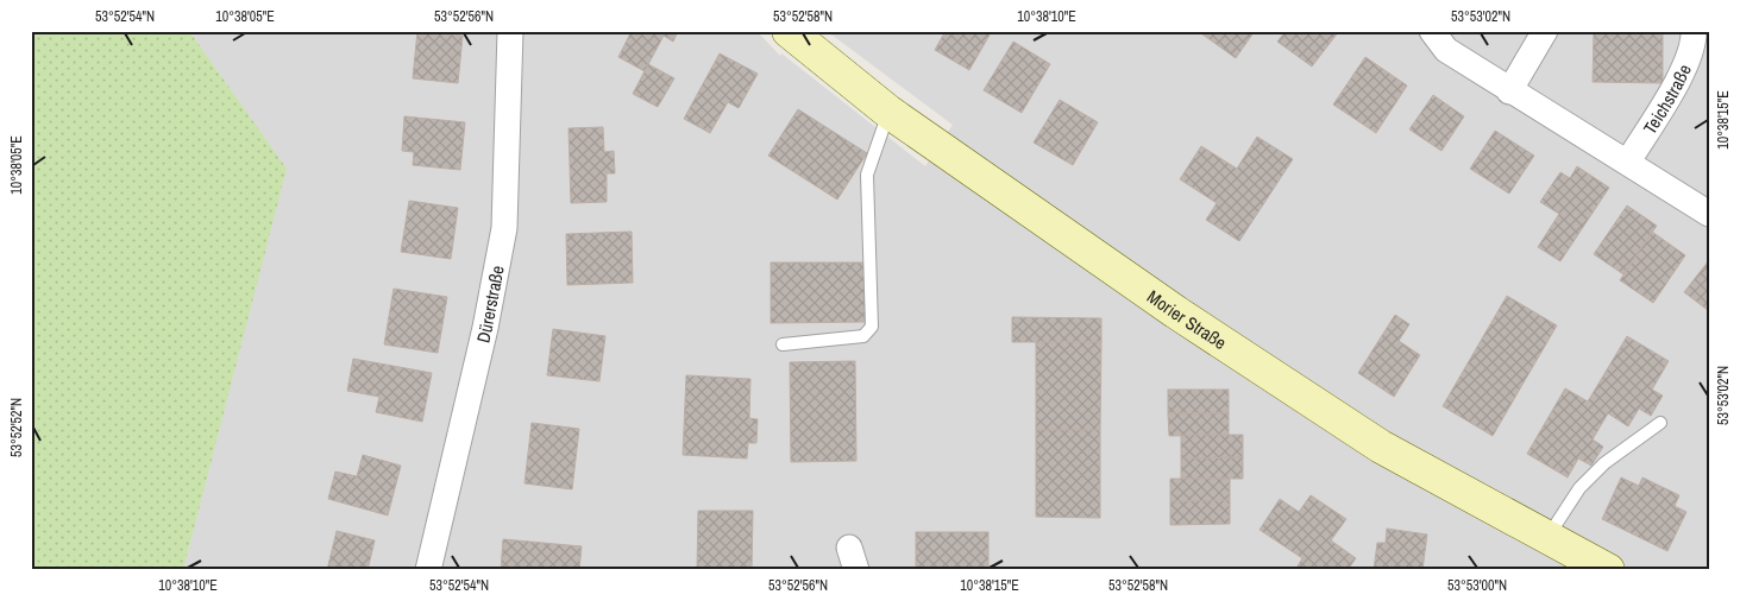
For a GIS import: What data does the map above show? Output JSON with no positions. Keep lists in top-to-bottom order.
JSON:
{
  "streets": {
    "main road": ["Morier Straße"],
    "street": ["Teichstraße", "Dürerstraße"]
  },
  "coordinates": [
    "53°52'54\"N",
    "10°38'05\"E",
    "53°52'56\"N",
    "53°52'58\"N",
    "10°38'10\"E",
    "53°53'02\"N",
    "10°38'15\"E",
    "53°52'52\"N",
    "53°53'00\"N"
  ]
}
